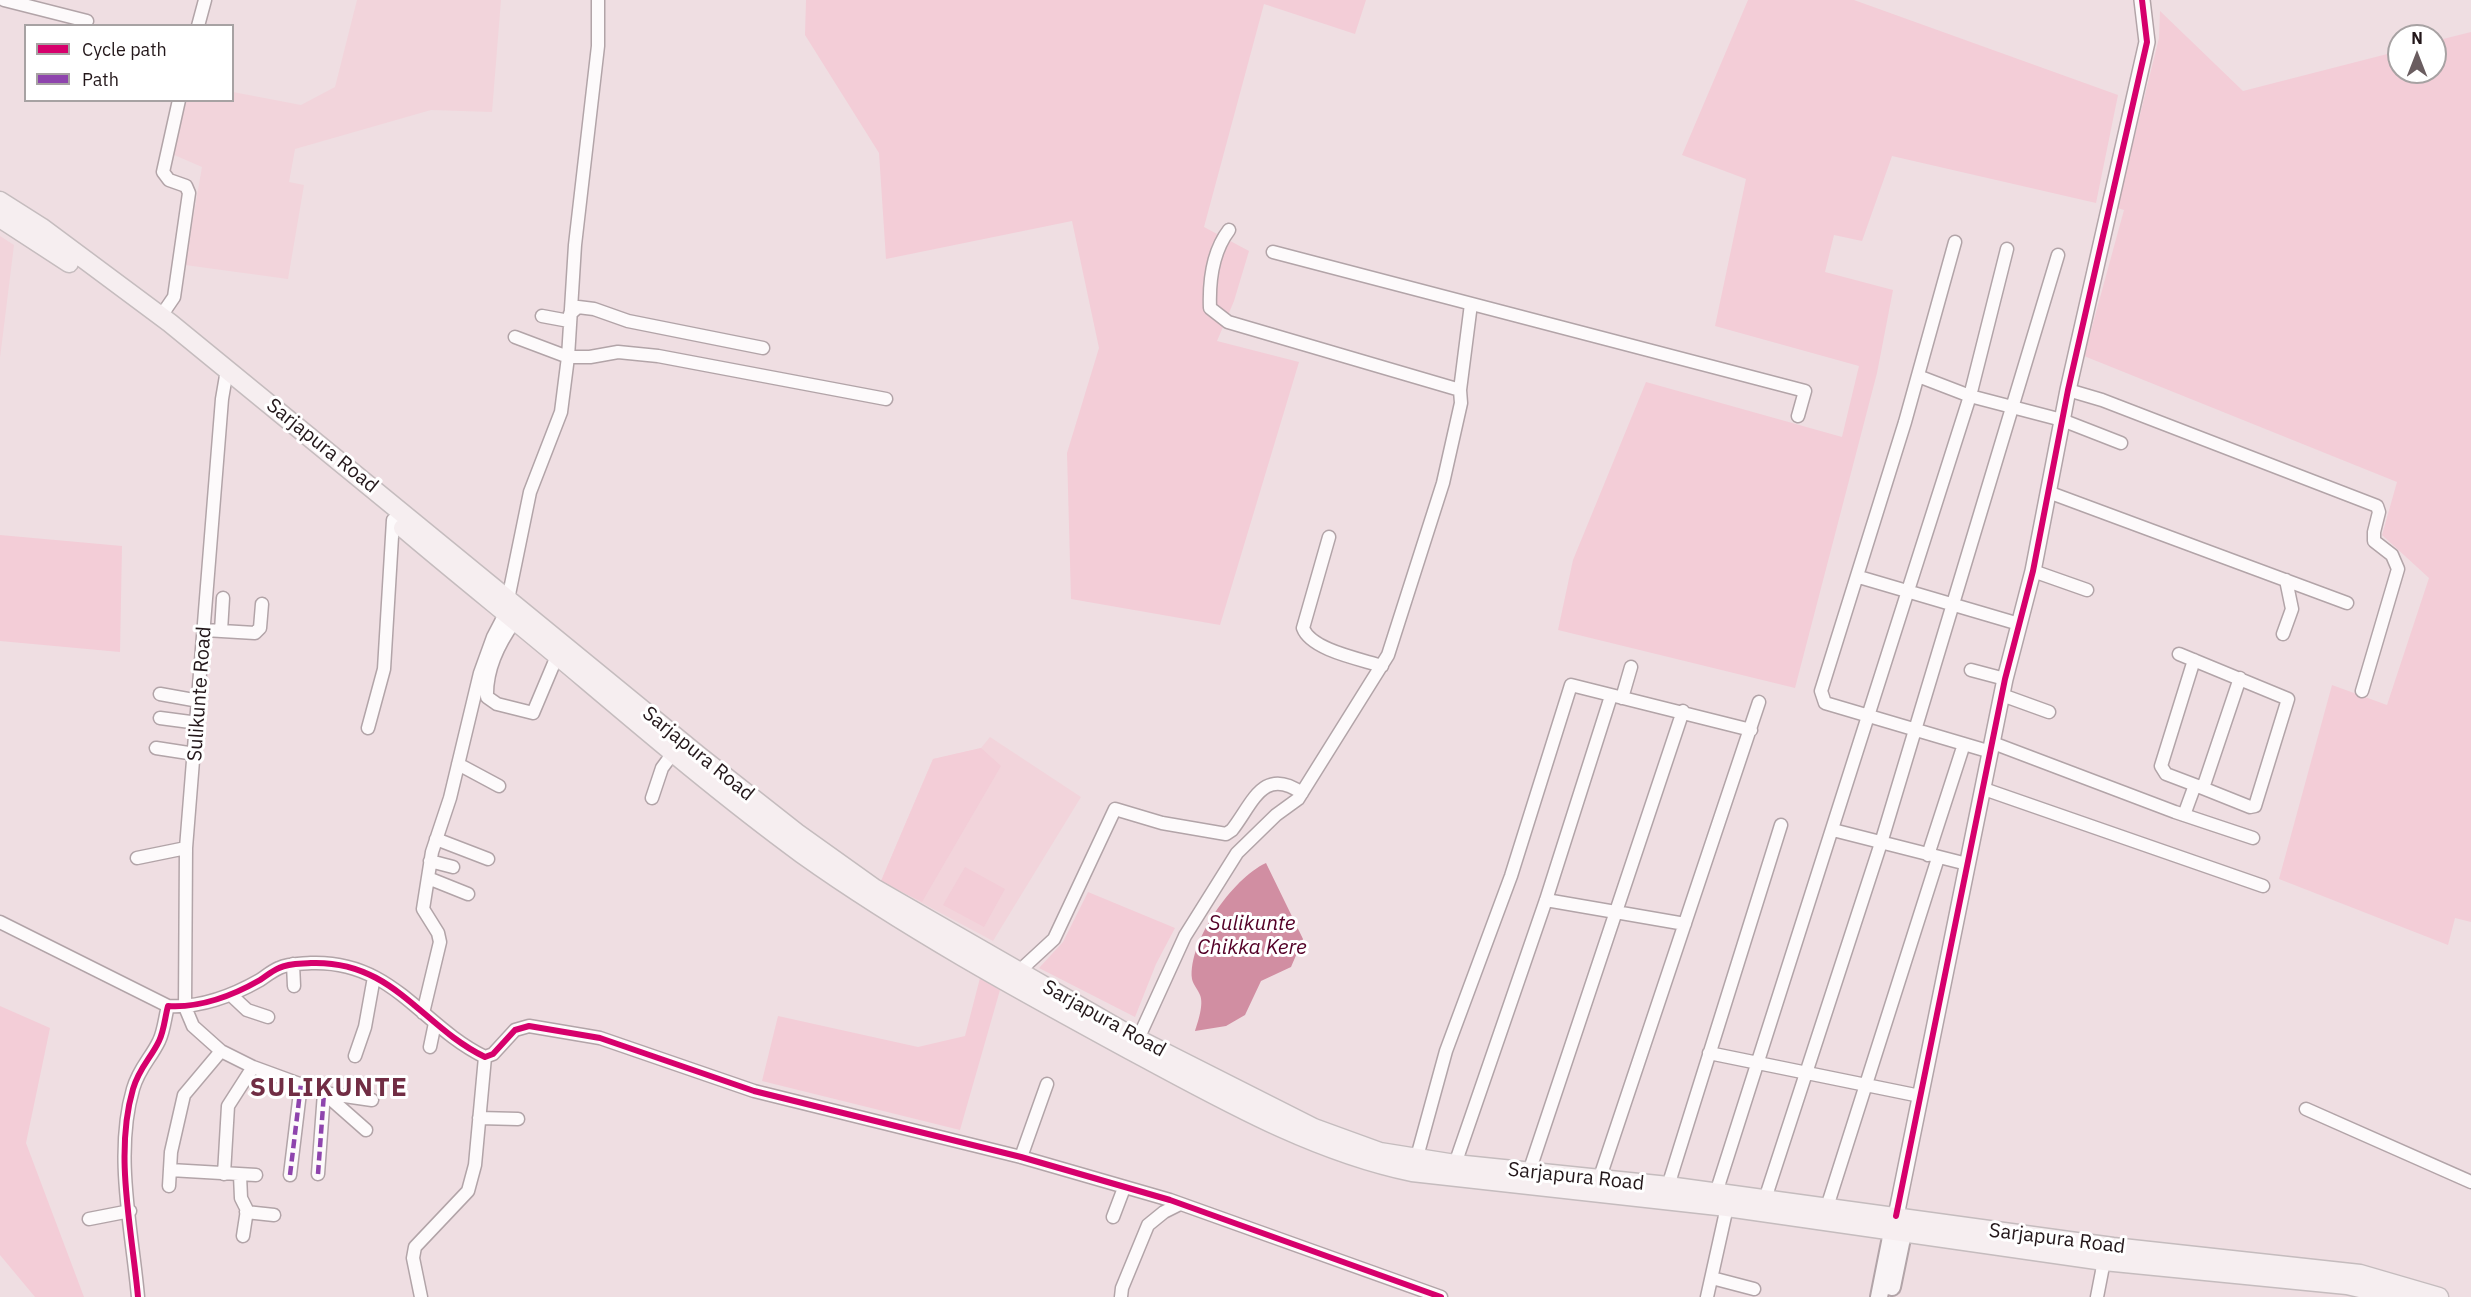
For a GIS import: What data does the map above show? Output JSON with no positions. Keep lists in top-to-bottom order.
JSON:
{
  "streets": {
    "main road": ["Sarjapura Road"],
    "street": ["Sulikunte Road"]
  },
  "crossings": [
    ["Sarjapura Road", "Sulikunte Road"]
  ],
  "districts": ["SULIKUNTE"],
  "water": ["Sulikunte Chikka Kere"],
  "legend": ["Cycle path", "Path"],
  "north": "top"
}
